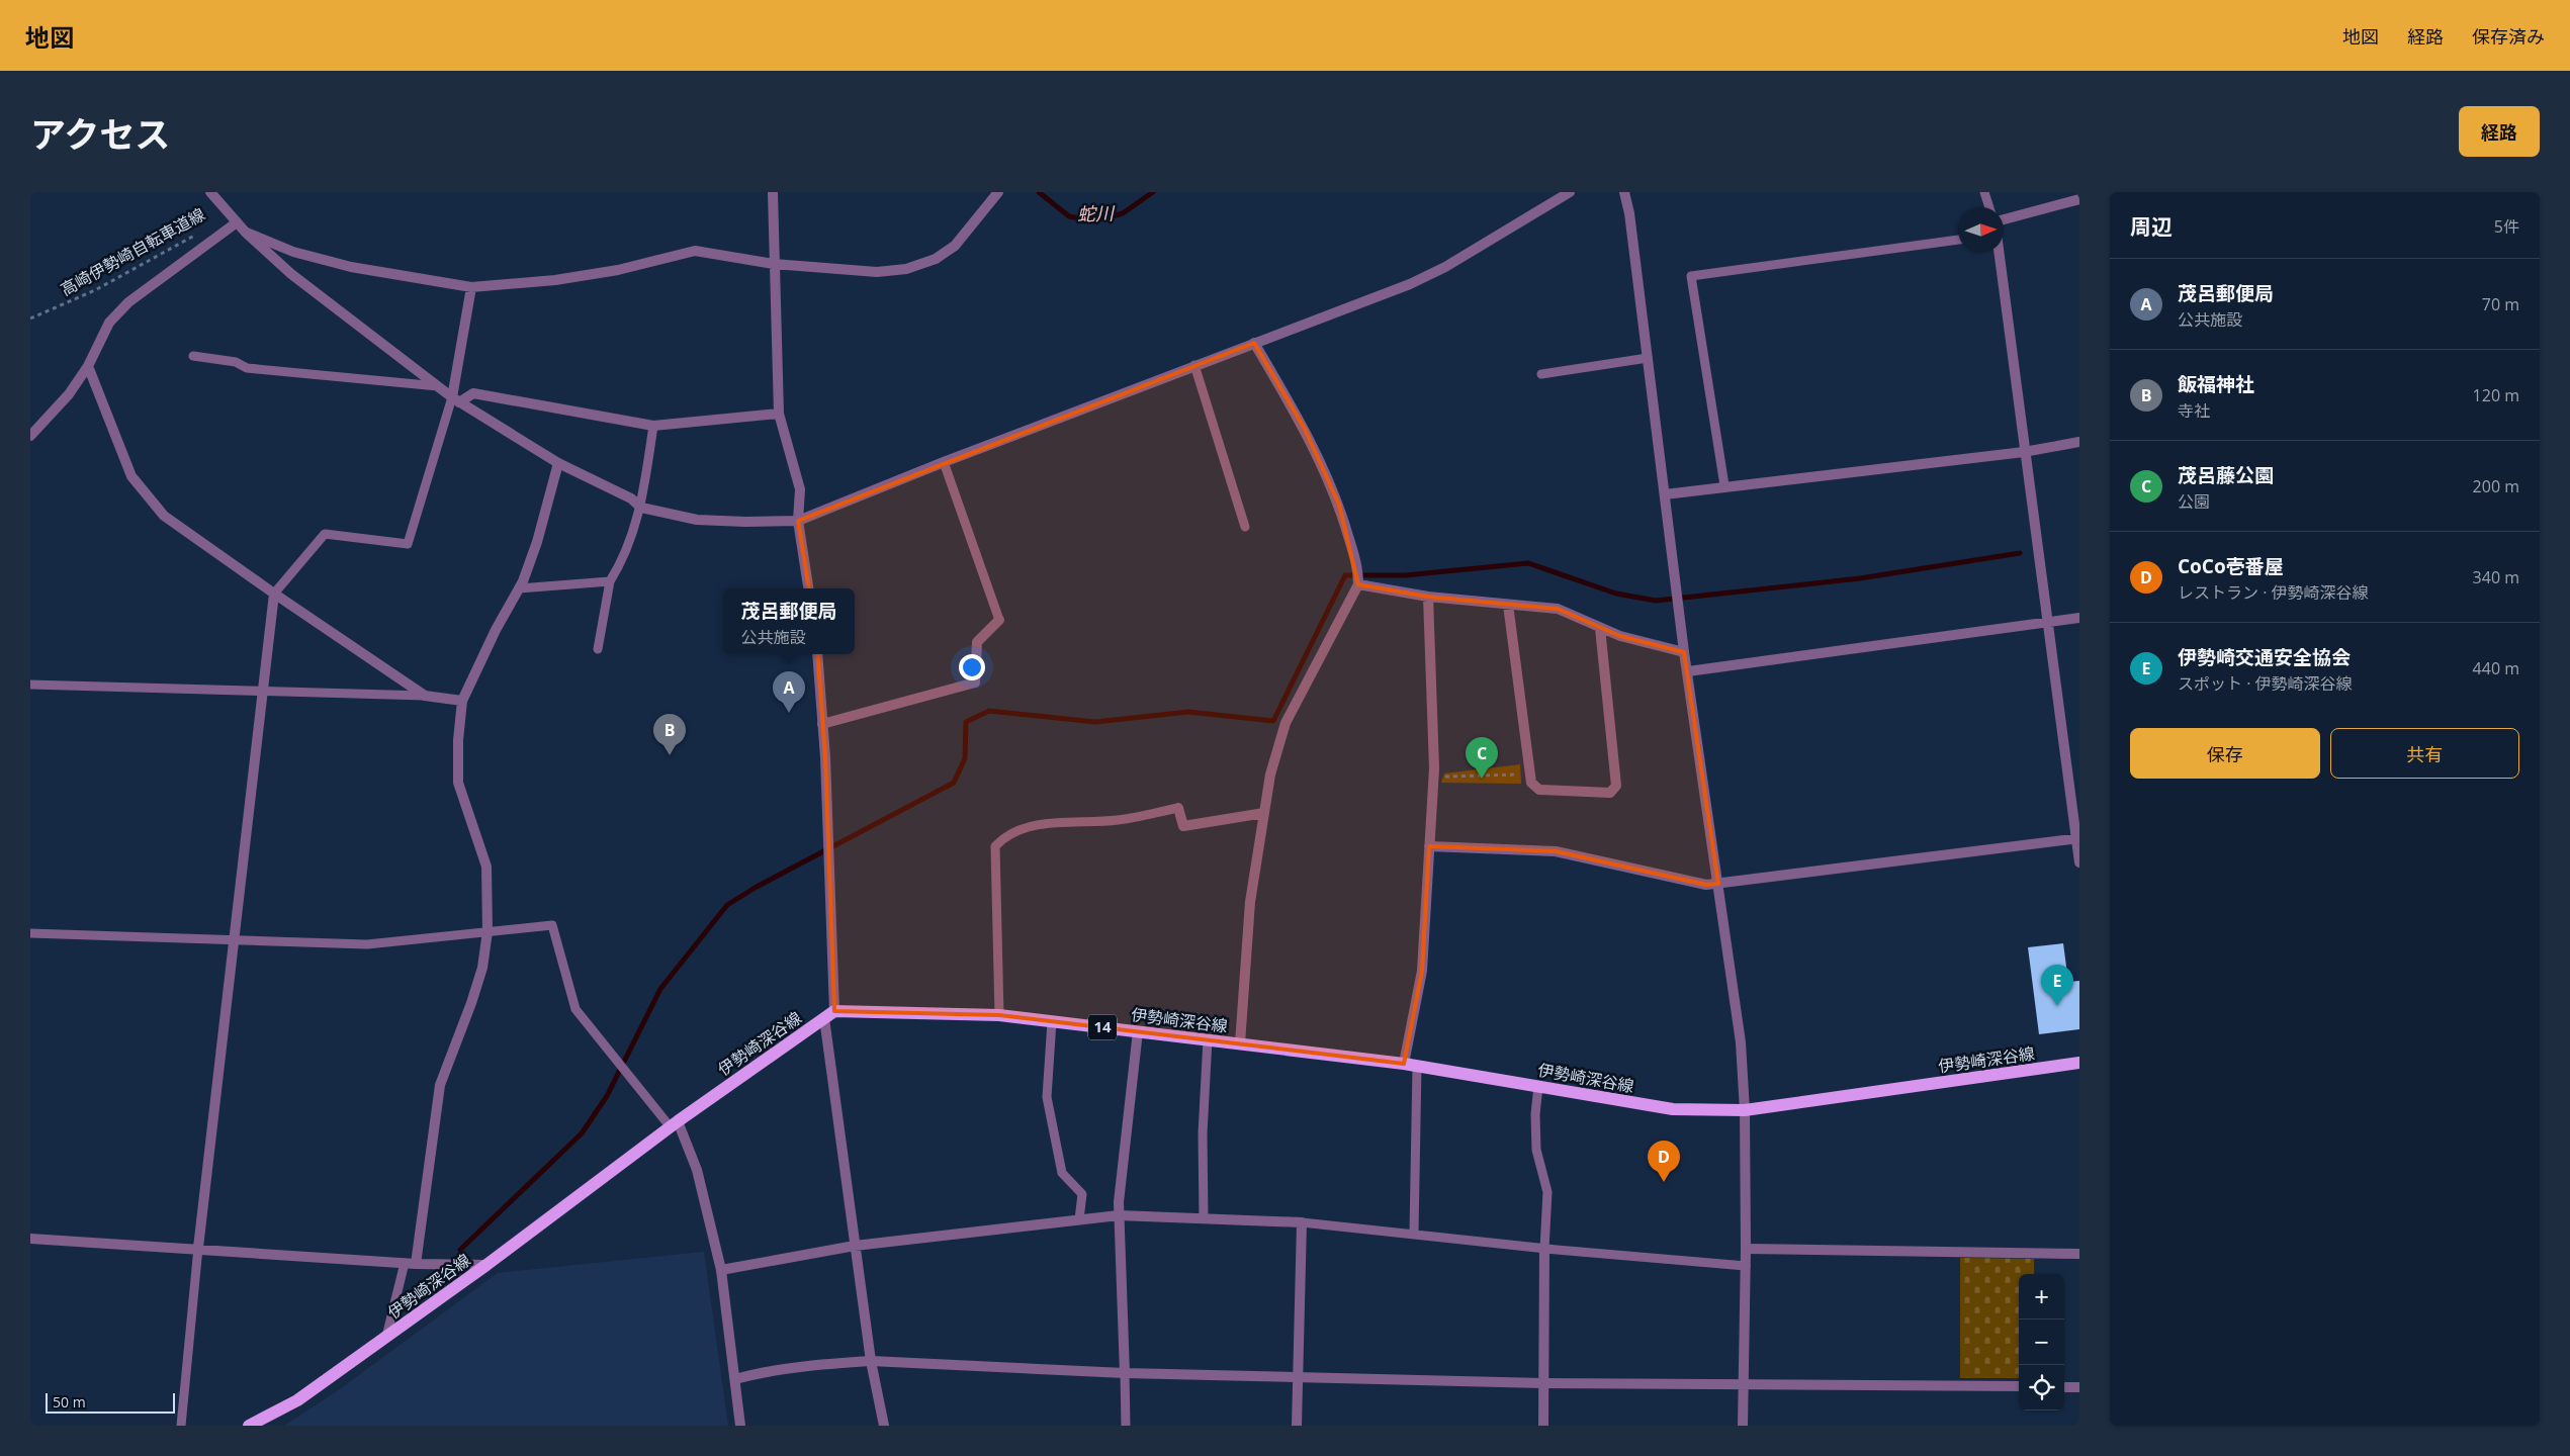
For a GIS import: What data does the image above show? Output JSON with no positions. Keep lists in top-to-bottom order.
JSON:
{
  "streets": {
    "main road": ["伊勢崎深谷線", "14"],
    "path": ["高崎伊勢崎自転車道線"]
  },
  "water": ["蛇川"],
  "scale_bar": "50 m",
  "north": "right",
  "page": {
    "header": "地図",
    "nav": ["地図", "経路", "保存済み"],
    "title": "アクセス",
    "buttons": [
      "経路",
      ["保存", "共有"]
    ],
    "heading": ["周辺", "5件"],
    "list": [
      {
        "mark": "A",
        "name": "茂呂郵便局",
        "note": "公共施設",
        "value": "70 m"
      },
      {
        "mark": "B",
        "name": "飯福神社",
        "note": "寺社",
        "value": "120 m"
      },
      {
        "mark": "C",
        "name": "茂呂藤公園",
        "note": "公園",
        "value": "200 m"
      },
      {
        "mark": "D",
        "name": "CoCo壱番屋",
        "note": "レストラン · 伊勢崎深谷線",
        "value": "340 m"
      },
      {
        "mark": "E",
        "name": "伊勢崎交通安全協会",
        "note": "スポット · 伊勢崎深谷線",
        "value": "440 m"
      }
    ],
    "popup": ["茂呂郵便局", "公共施設"],
    "pins": [
      "A",
      "B",
      "C",
      "E",
      "D"
    ],
    "map_buttons": ["+", "−"],
    "scale": "50 m"
  }
}
